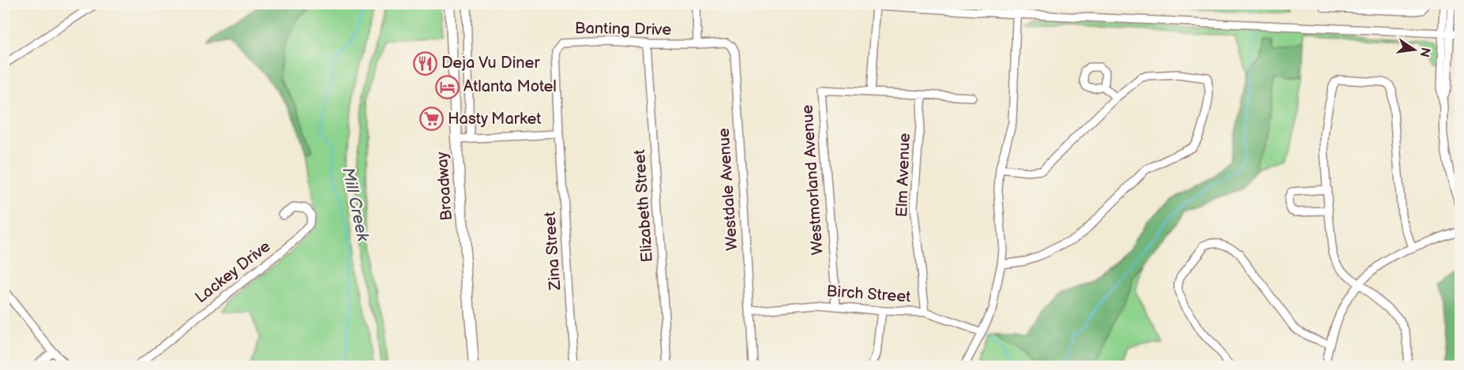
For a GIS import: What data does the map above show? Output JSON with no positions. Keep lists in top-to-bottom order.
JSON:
{
  "streets": {
    "main road": ["Broadway"],
    "street": [
      "Banting Drive",
      "Elm Avenue",
      "Westmorland Avenue",
      "Westdale Avenue",
      "Elizabeth Street",
      "Zina Street",
      "Lackey Drive",
      "Birch Street"
    ]
  },
  "crossings": [
    ["Banting Drive", "Westdale Avenue"],
    ["Banting Drive", "Elizabeth Street"],
    ["Banting Drive", "Zina Street"],
    ["Elm Avenue", "Westmorland Avenue"],
    ["Elm Avenue", "Birch Street"],
    ["Westmorland Avenue", "Birch Street"],
    ["Westdale Avenue", "Birch Street"]
  ],
  "water": ["Mill Creek"],
  "places": {
    "restaurant": ["Deja Vu Diner"],
    "hotel": ["Atlanta Motel"],
    "supermarket": ["Hasty Market"]
  },
  "north": "right"
}
